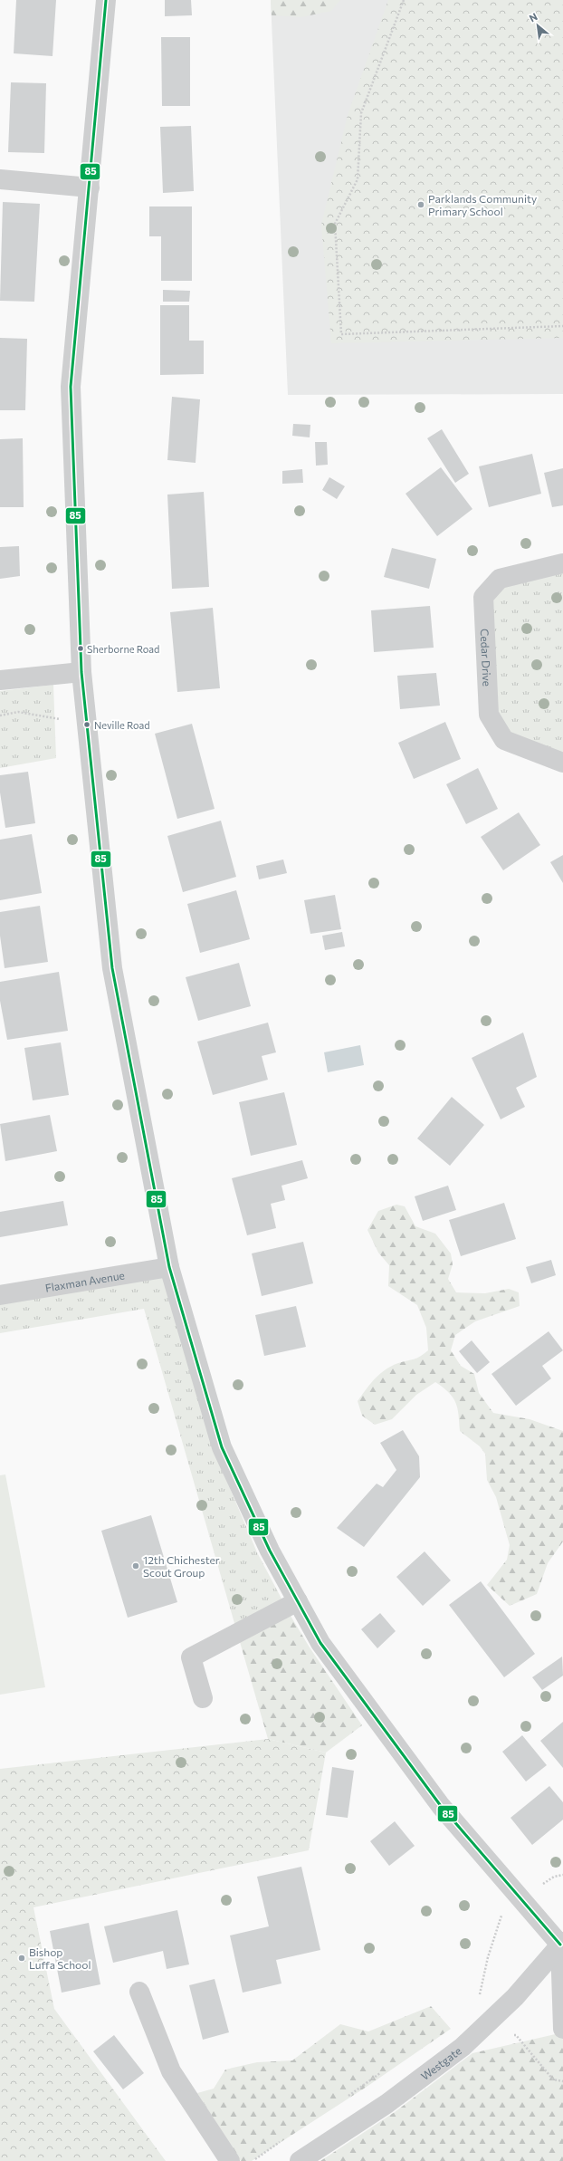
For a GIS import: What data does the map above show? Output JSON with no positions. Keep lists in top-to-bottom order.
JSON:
{
  "streets": {
    "street": ["Cedar Drive", "Flaxman Avenue", "Westgate"]
  },
  "places": [
    "Parklands Community Primary School",
    "Sherborne Road",
    "Neville Road",
    "12th Chichester Scout Group",
    "Bishop Luffa School"
  ],
  "lines": ["transit line 85"],
  "north": "top left"
}
